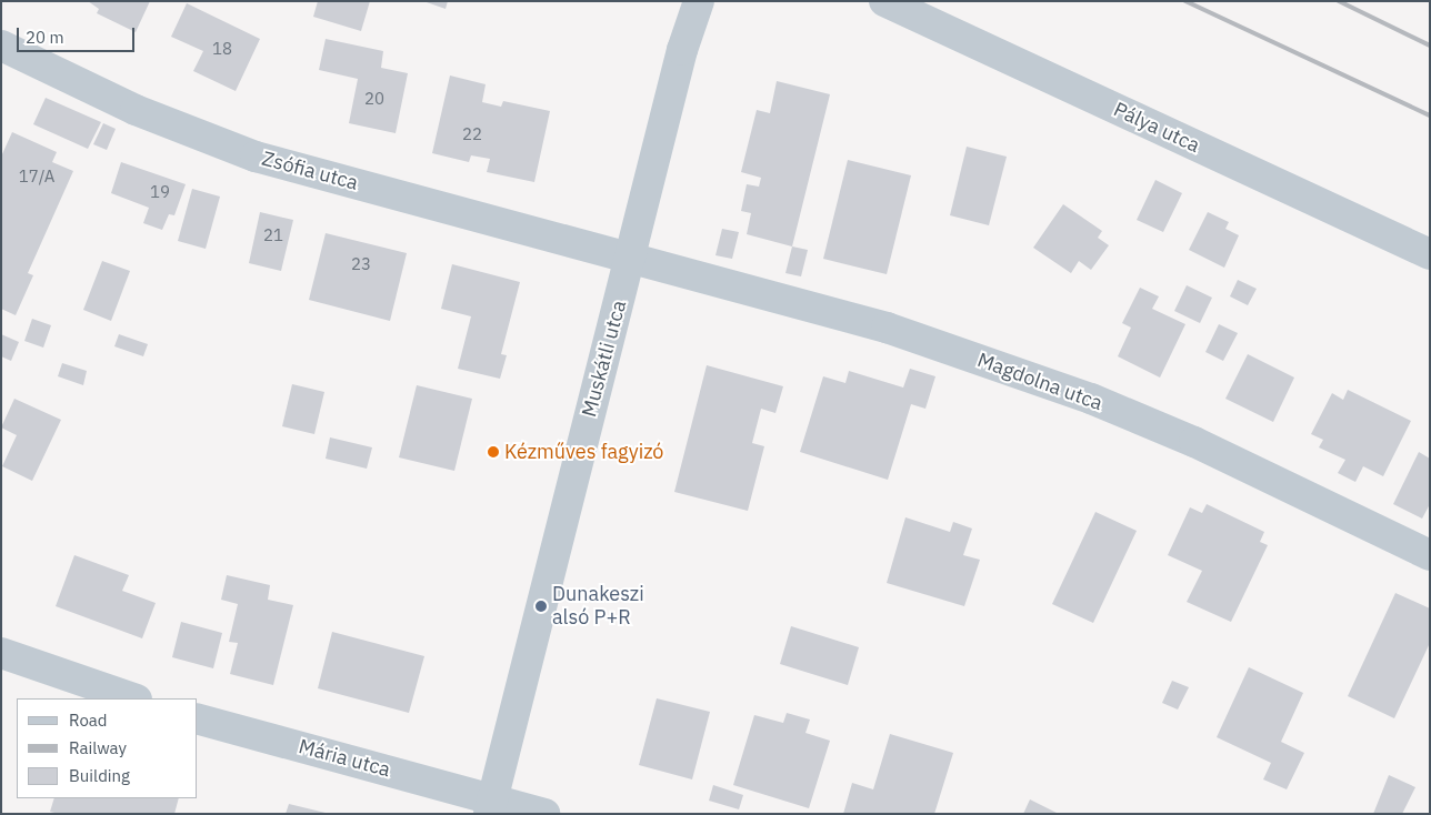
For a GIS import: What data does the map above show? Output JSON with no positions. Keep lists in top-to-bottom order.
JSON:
{
  "streets": {
    "street": [
      "Pálya utca",
      "Zsófia utca",
      "Muskátli utca",
      "Magdolna utca",
      "Mária utca"
    ]
  },
  "crossings": [
    ["Zsófia utca", "Muskátli utca"],
    ["Zsófia utca", "Magdolna utca"],
    ["Muskátli utca", "Magdolna utca"],
    ["Muskátli utca", "Mária utca"]
  ],
  "places": ["Kézműves fagyizó", "Dunakeszi alsó P+R"],
  "house_numbers": [
    "18",
    "20",
    "22",
    "17/A",
    "19",
    "21",
    "23"
  ],
  "legend": ["Road", "Railway", "Building"],
  "scale_bar": "20 m"
}
